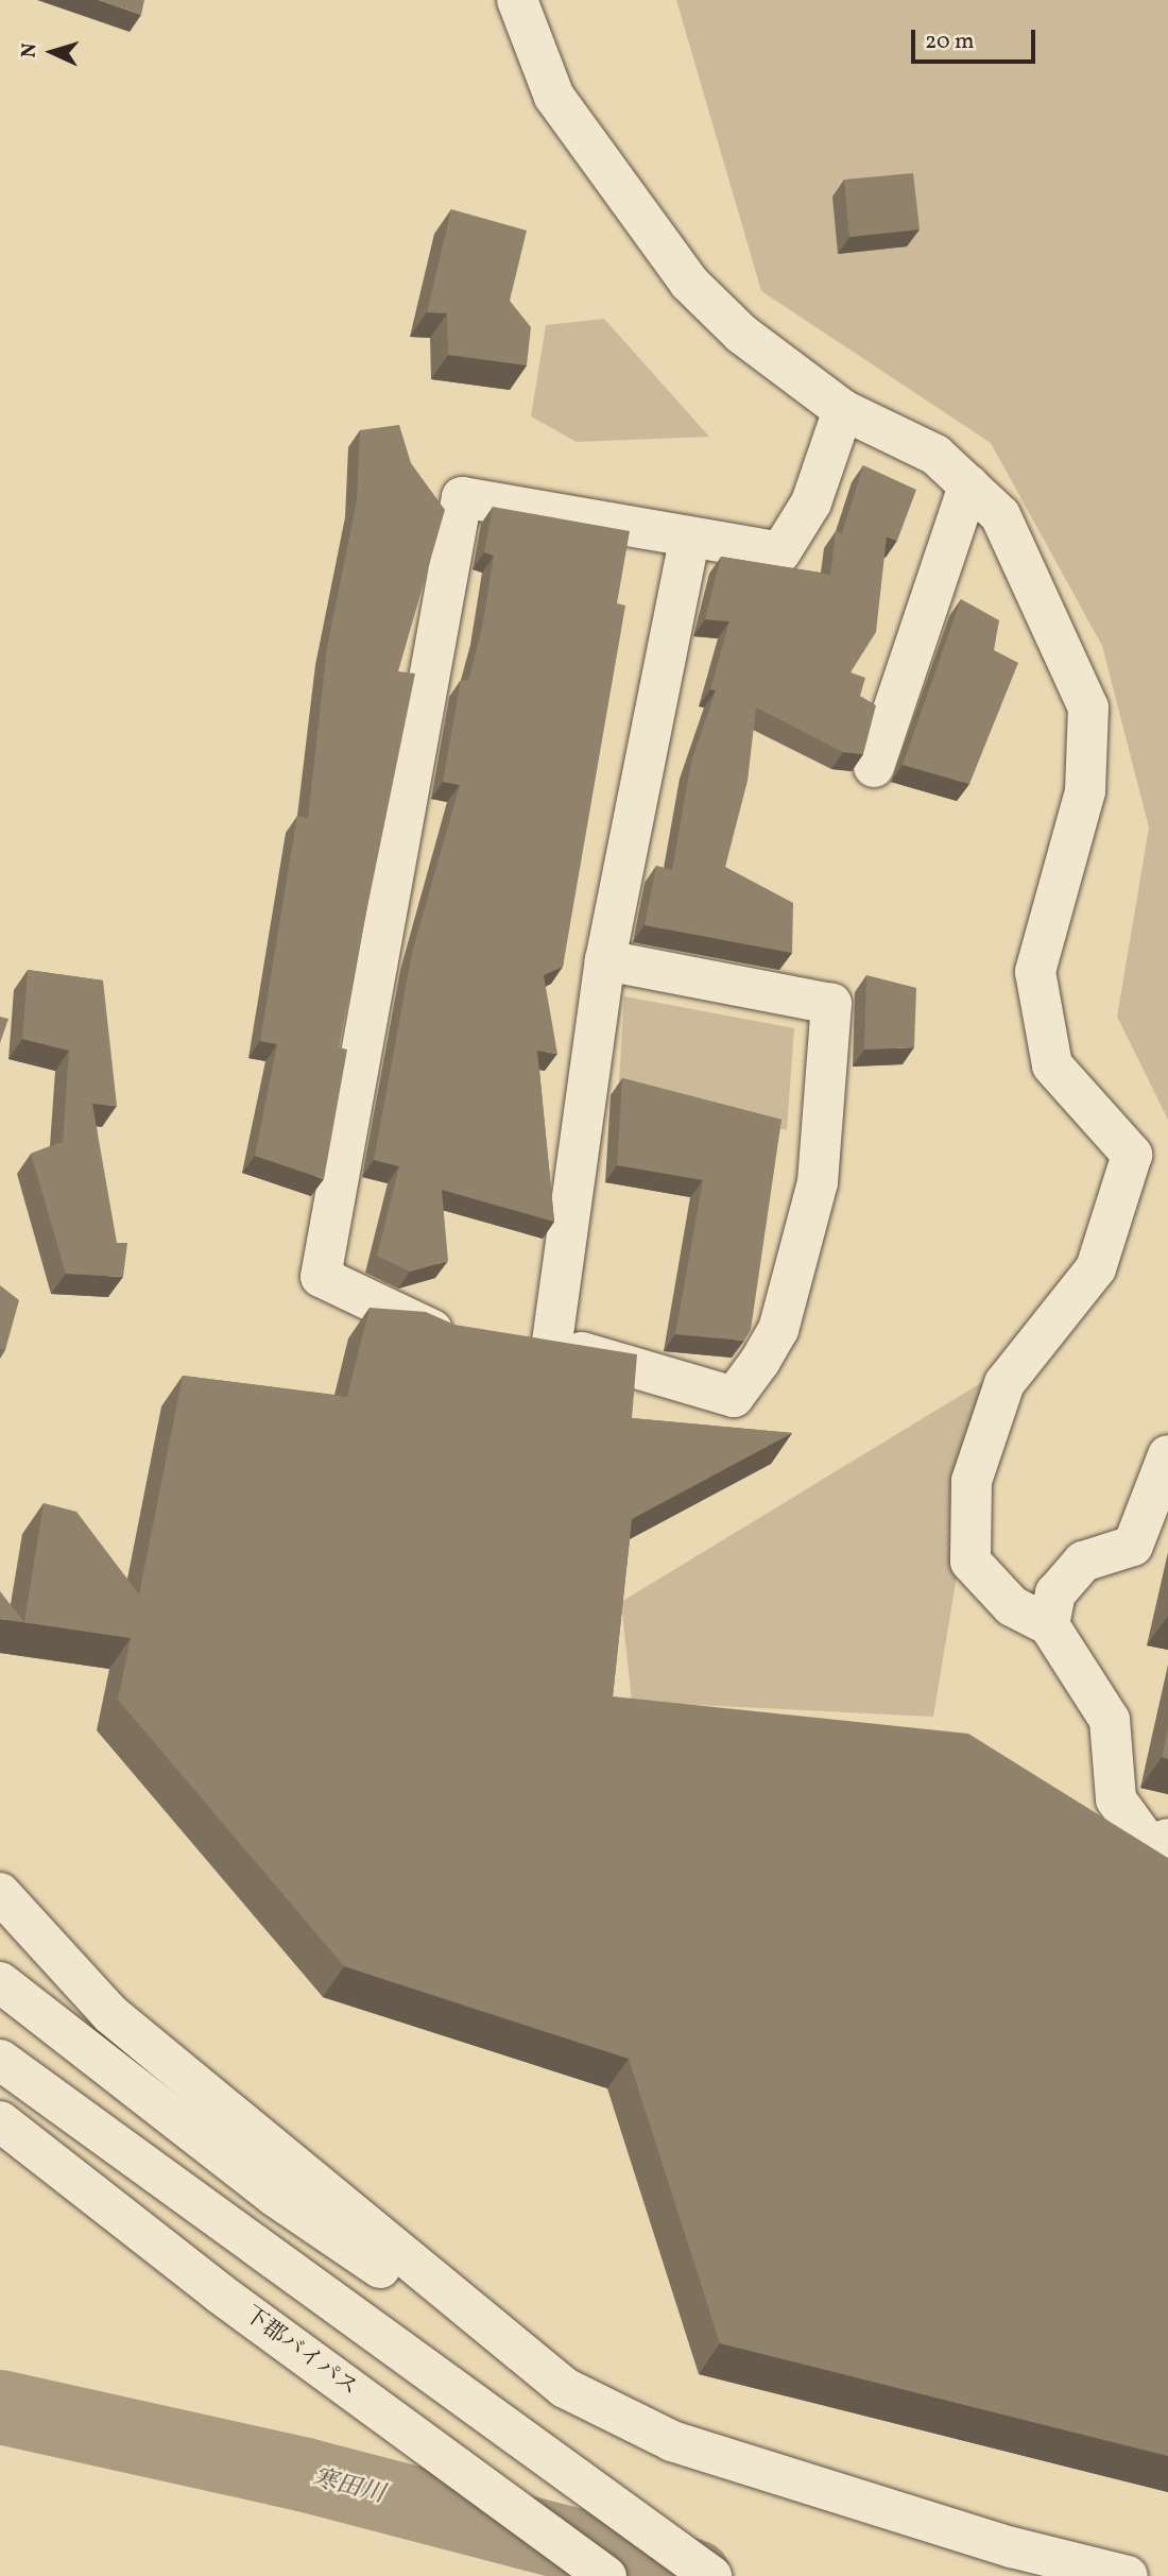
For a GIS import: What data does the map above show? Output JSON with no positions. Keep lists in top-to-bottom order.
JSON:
{
  "streets": {
    "street": ["下郡バイパス"]
  },
  "water": ["寒田川"],
  "scale_bar": "20 m",
  "north": "left"
}
